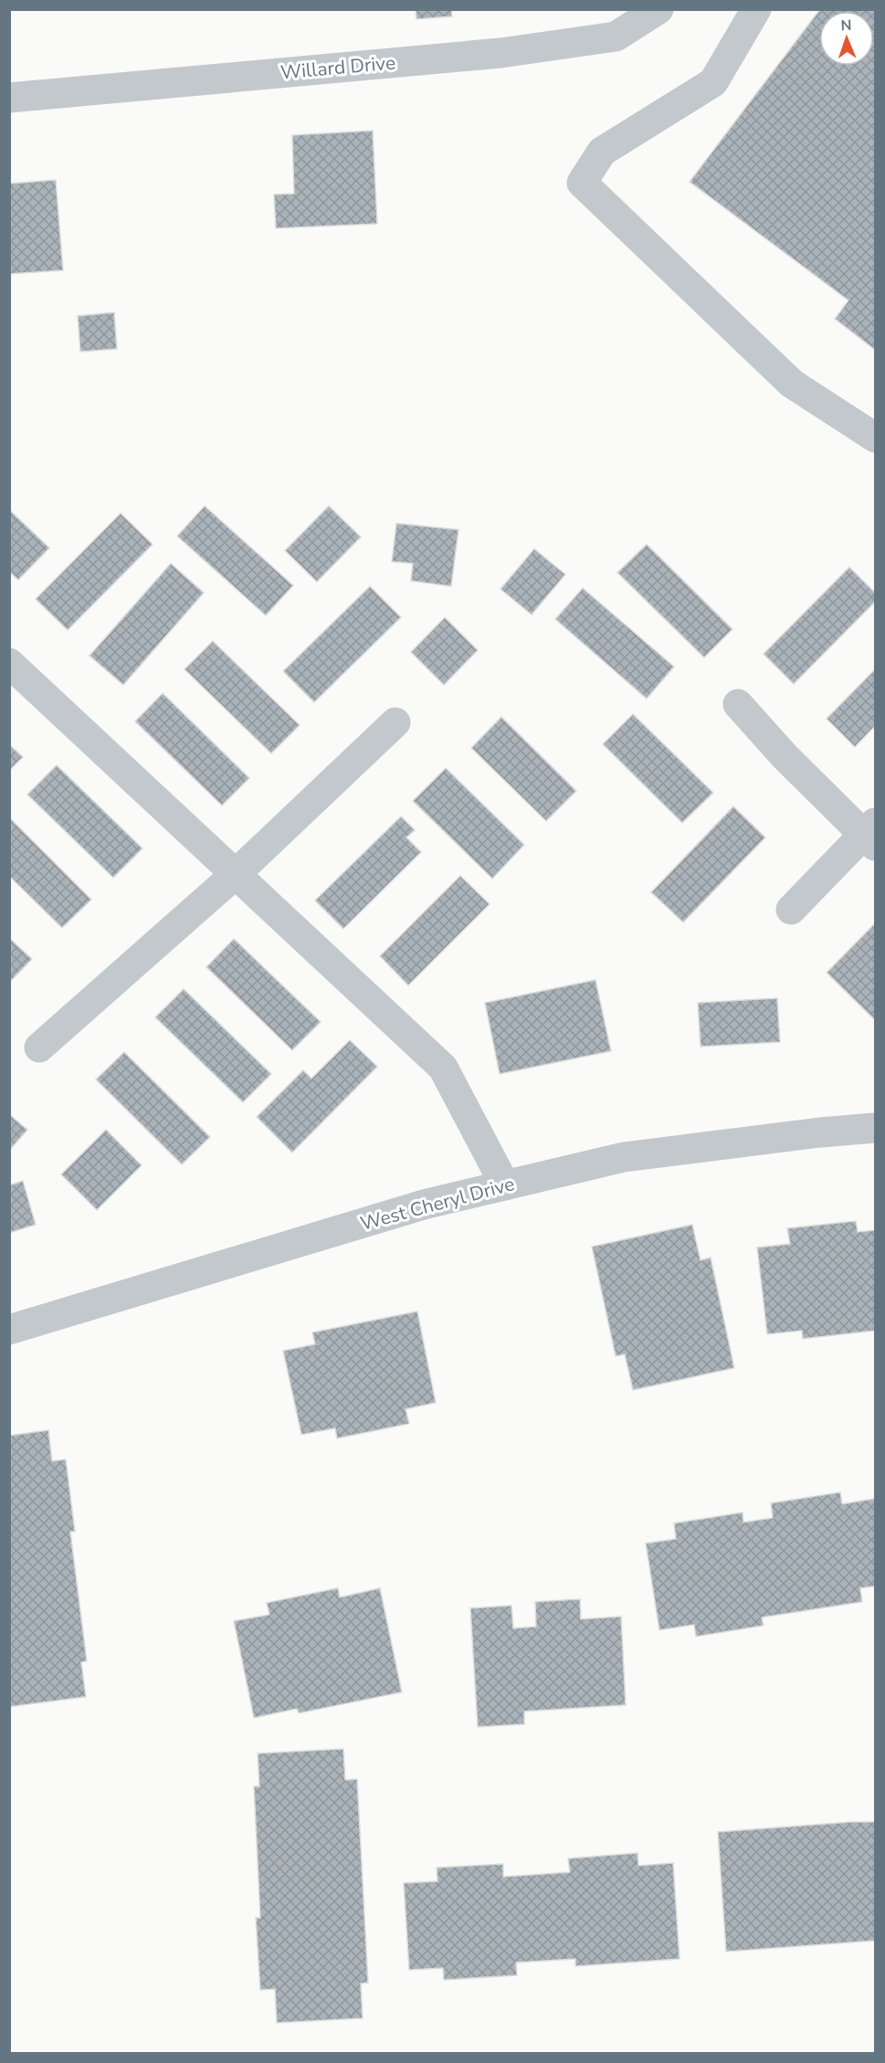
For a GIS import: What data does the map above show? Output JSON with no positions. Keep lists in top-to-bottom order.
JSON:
{
  "streets": {
    "street": ["Willard Drive", "West Cheryl Drive"]
  },
  "north": "top"
}
